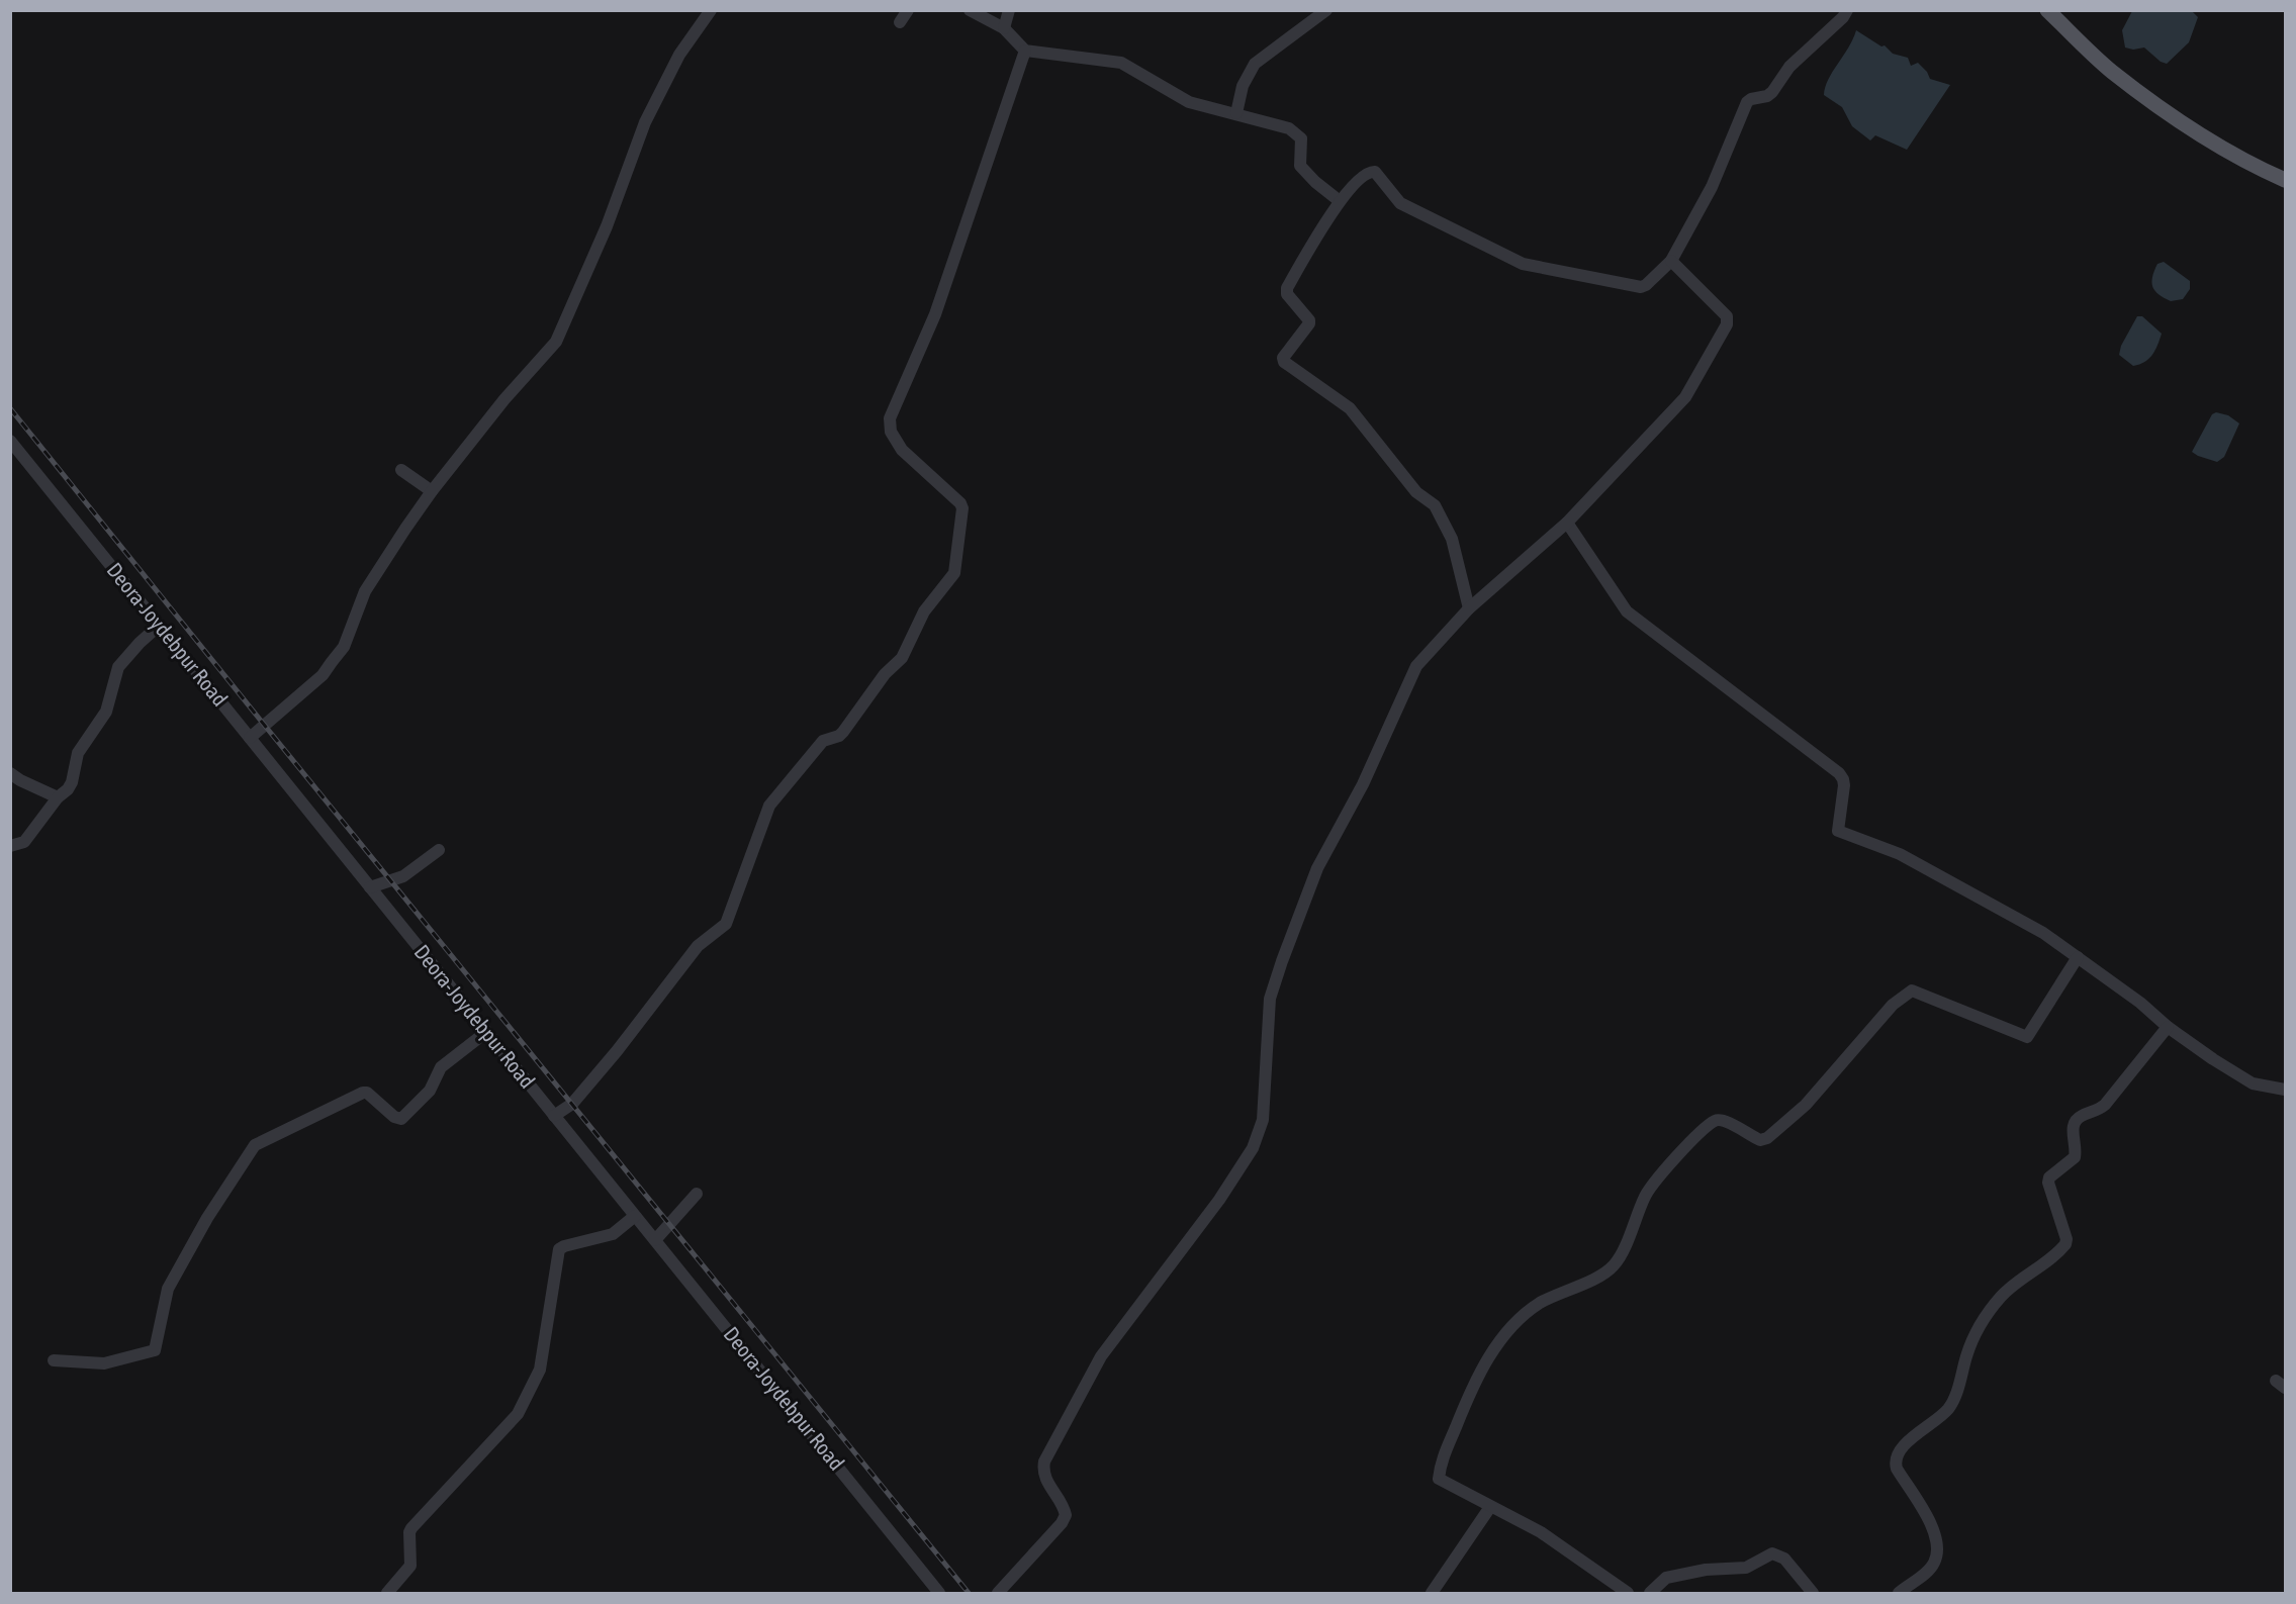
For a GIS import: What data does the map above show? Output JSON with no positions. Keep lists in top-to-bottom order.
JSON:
{
  "streets": {
    "street": ["Deora-Joydebpur Road"]
  }
}
